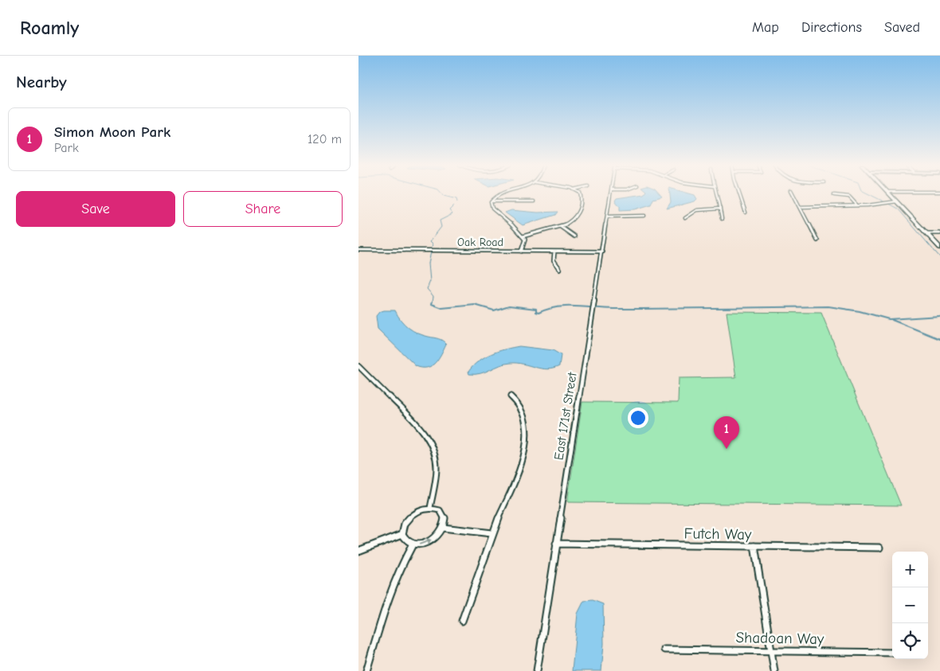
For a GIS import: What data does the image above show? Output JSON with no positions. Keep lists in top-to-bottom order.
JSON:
{
  "streets": {
    "street": [
      "Oak Road",
      "East 171st Street",
      "Futch Way",
      "Shadoan Way"
    ]
  },
  "crossings": [
    ["Oak Road", "East 171st Street"],
    ["East 171st Street", "Futch Way"]
  ],
  "page": {
    "header": "Roamly",
    "nav": ["Map", "Directions", "Saved"],
    "heading": "Nearby",
    "list": [
      {
        "mark": "1",
        "name": "Simon Moon Park",
        "note": "Park",
        "value": "120 m"
      }
    ],
    "buttons": ["Save", "Share"],
    "pins": "1",
    "map_buttons": ["+", "−"]
  }
}
